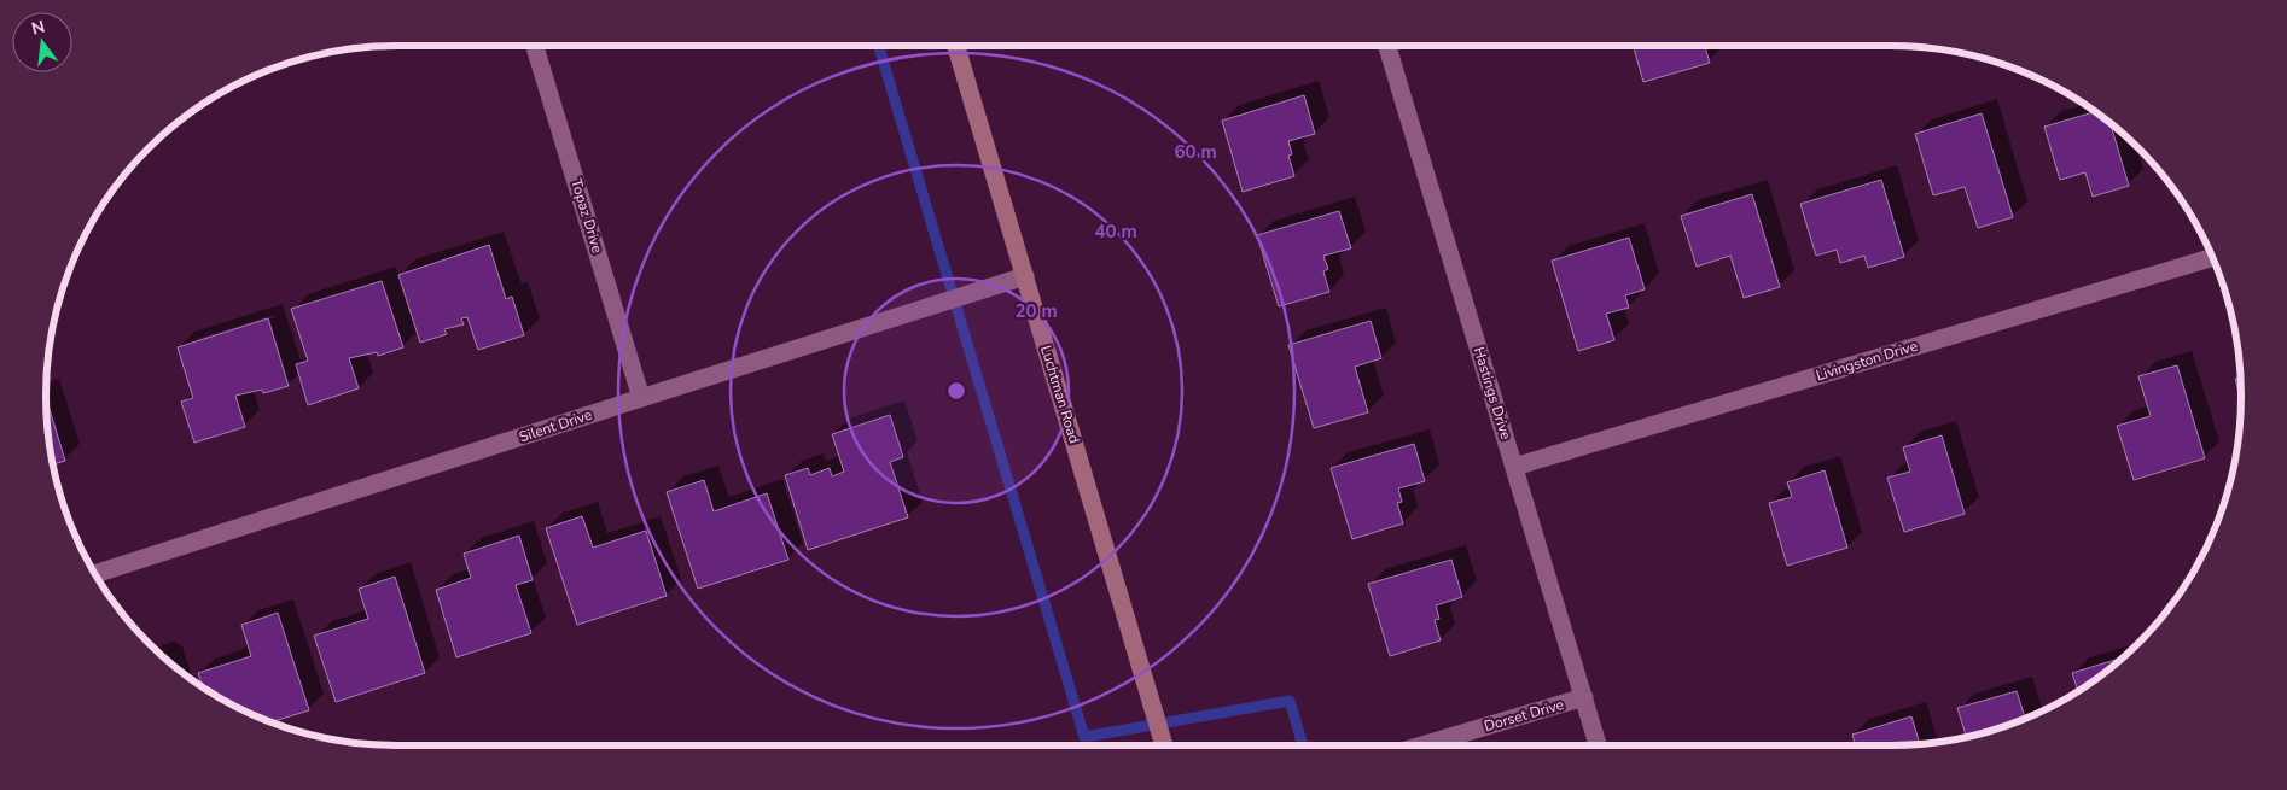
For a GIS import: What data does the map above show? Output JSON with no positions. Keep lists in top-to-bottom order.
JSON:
{
  "streets": {
    "street": [
      "Topaz Drive",
      "Livingston Drive",
      "Hastings Drive",
      "Luchtman Road",
      "Silent Drive",
      "Dorset Drive"
    ]
  },
  "crossings": [
    ["Topaz Drive", "Silent Drive"],
    ["Livingston Drive", "Hastings Drive"],
    ["Hastings Drive", "Dorset Drive"],
    ["Luchtman Road", "Silent Drive"]
  ],
  "north": "top",
  "rings": ["60 m", "40 m", "20 m"]
}
